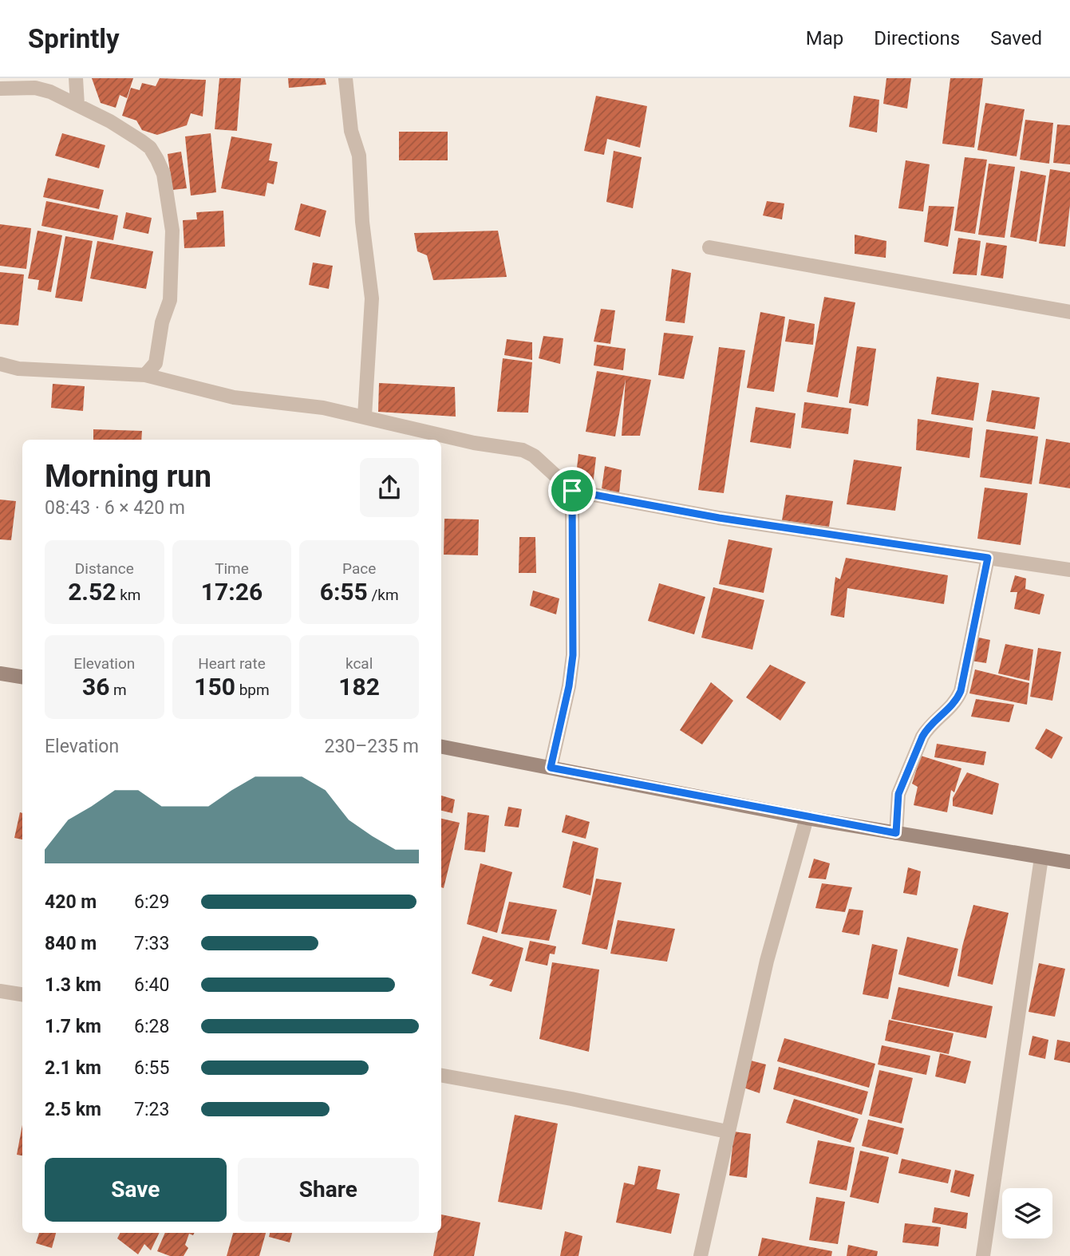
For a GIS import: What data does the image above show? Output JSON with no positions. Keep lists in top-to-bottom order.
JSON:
{
  "page": {
    "header": "Sprintly",
    "nav": ["Map", "Directions", "Saved"],
    "heading": ["Morning run", "08:43 · 6 × 420 m"],
    "stats": [
      ["Distance", "2.52 km"],
      ["Time", "17:26"],
      ["Pace", "6:55 /km"],
      ["Elevation", "36 m"],
      ["Heart rate", "150 bpm"],
      ["kcal", "182"]
    ],
    "chart": ["Elevation", "230–235 m"],
    "list": [
      {
        "name": "420 m",
        "note": "6:29"
      },
      {
        "name": "840 m",
        "note": "7:33"
      },
      {
        "name": "1.3 km",
        "note": "6:40"
      },
      {
        "name": "1.7 km",
        "note": "6:28"
      },
      {
        "name": "2.1 km",
        "note": "6:55"
      },
      {
        "name": "2.5 km",
        "note": "7:23"
      }
    ],
    "buttons": ["Save", "Share"]
  }
}
